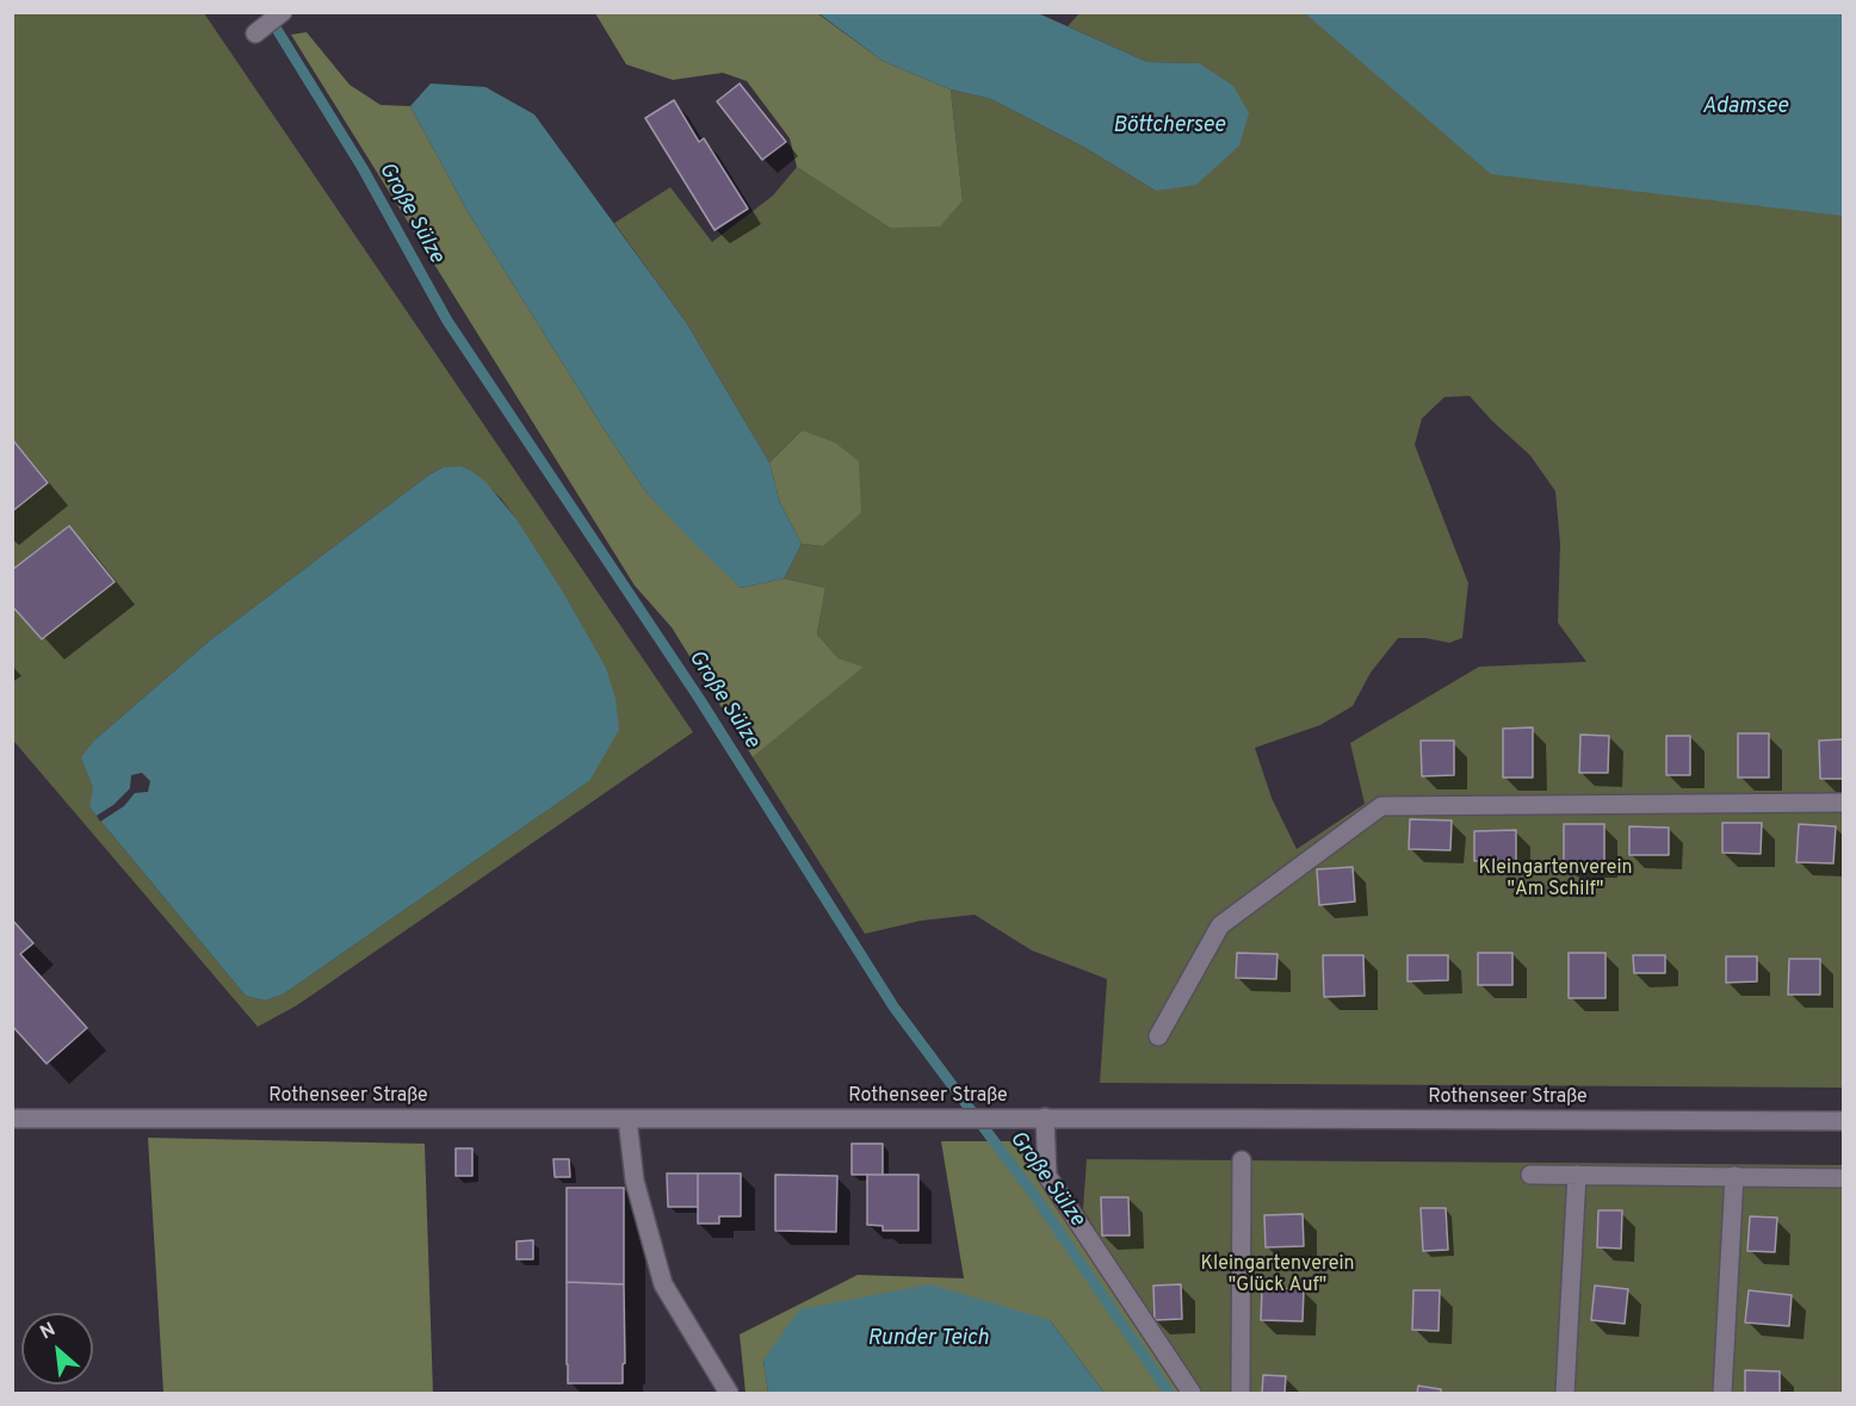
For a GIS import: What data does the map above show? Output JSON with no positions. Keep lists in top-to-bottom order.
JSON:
{
  "streets": {
    "street": ["Rothenseer Straße"]
  },
  "water": [
    "Adamsee",
    "Böttchersee",
    "Große Sülze",
    "Runder Teich"
  ],
  "parks": ["Kleingartenverein \"Am Schilf\"", "Kleingartenverein \"Glück Auf\""],
  "north": "top left"
}
